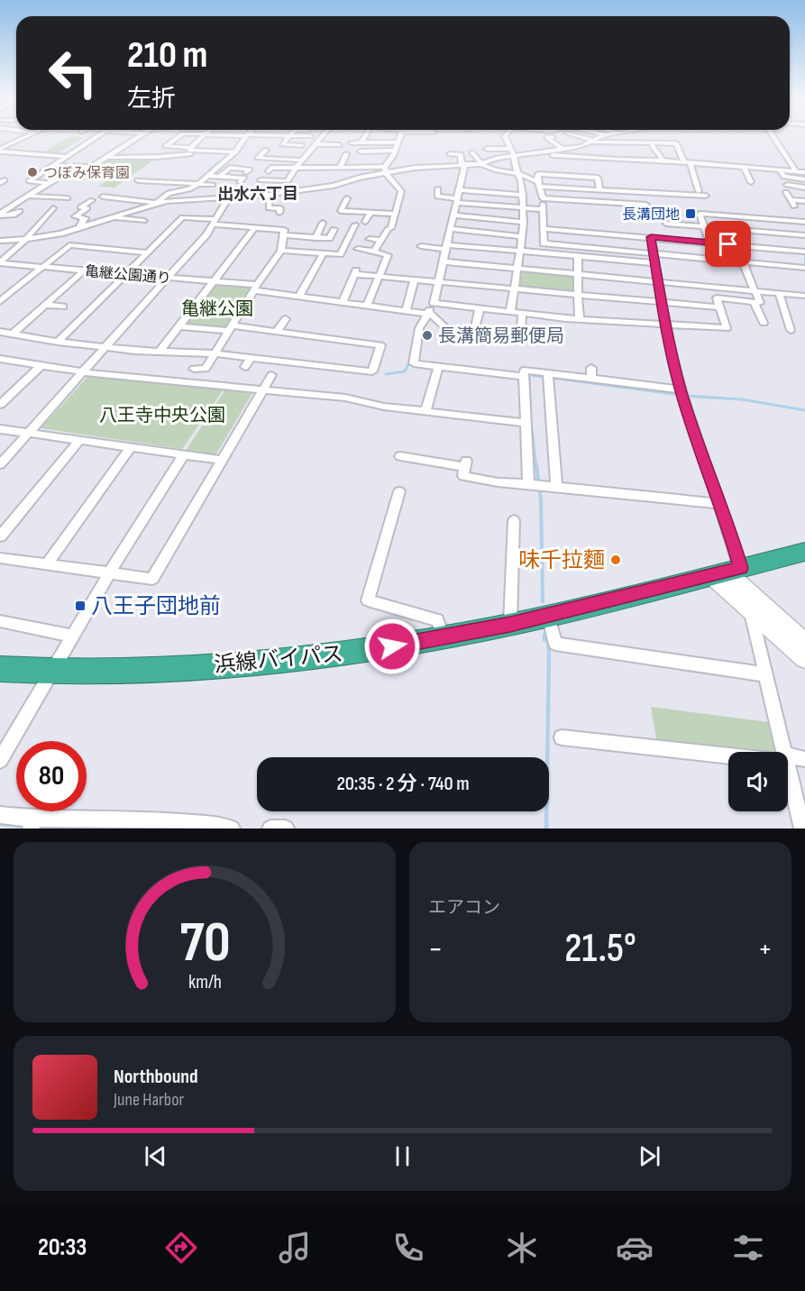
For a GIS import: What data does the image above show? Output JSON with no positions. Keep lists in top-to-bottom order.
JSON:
{
  "streets": {
    "highway": ["浜線バイパス"],
    "street": ["亀継公園通り"]
  },
  "districts": ["出水六丁目"],
  "parks": ["亀継公園", "八王寺中央公園"],
  "places": {
    "other": ["つぼみ保育園", "長溝簡易郵便局", "味千拉麵"],
    "transit": ["長溝団地", "八王子団地前"]
  },
  "page": {
    "turn": ["210 m", "左折"],
    "limit": "80",
    "trip": "20:35 · 2 分 · 740 m",
    "tile": "エアコン",
    "heat": ["−", "21.5°", "+"],
    "song": ["Northbound", "June Harbor"],
    "tabs": "20:33",
    "gauge": ["70", "km/h"]
  }
}
